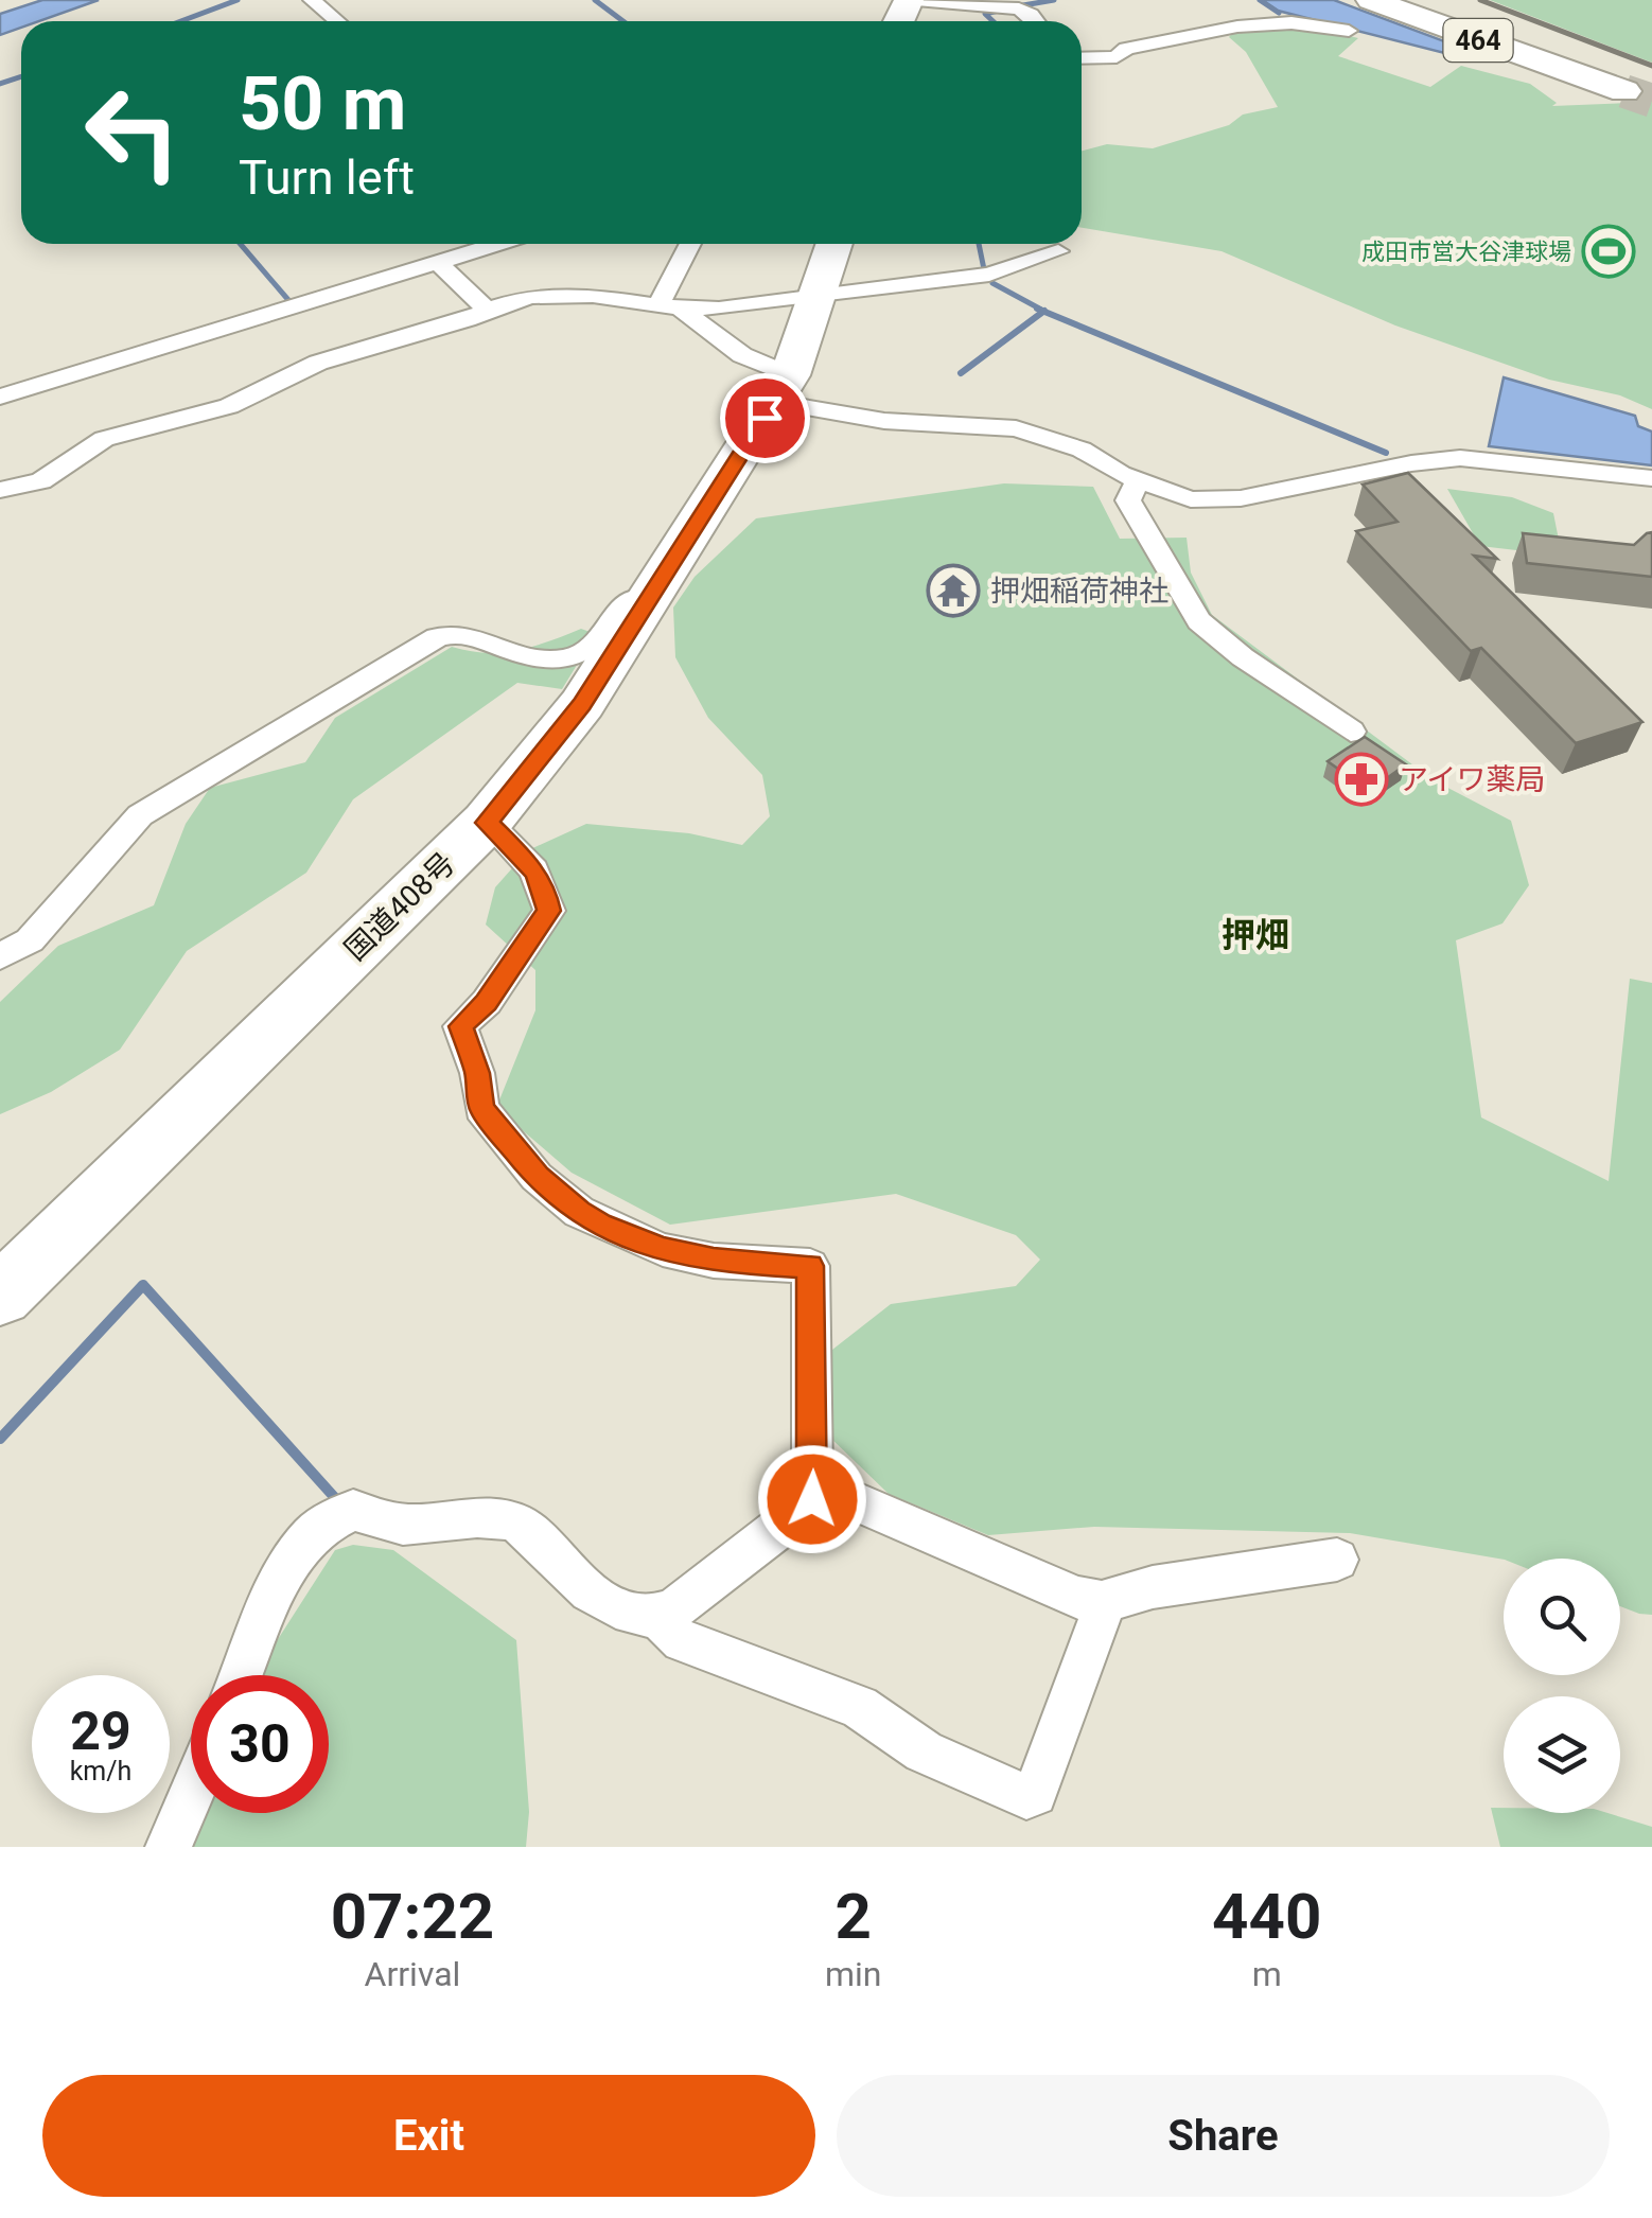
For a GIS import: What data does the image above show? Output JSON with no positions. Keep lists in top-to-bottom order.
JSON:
{
  "streets": {
    "highway": ["464", "国道408号"]
  },
  "districts": ["押畑"],
  "places": {
    "sports": ["成田市営大谷津球場"],
    "temple": ["押畑稲荷神社"],
    "pharmacy": ["アイワ薬局"]
  },
  "page": {
    "turn": ["50 m", "Turn left"],
    "speed": "29 km/h",
    "limit": "30",
    "eta": [
      "07:22",
      "Arrival",
      "2",
      "min",
      "440",
      "m"
    ],
    "buttons": ["Exit", "Share"]
  }
}
